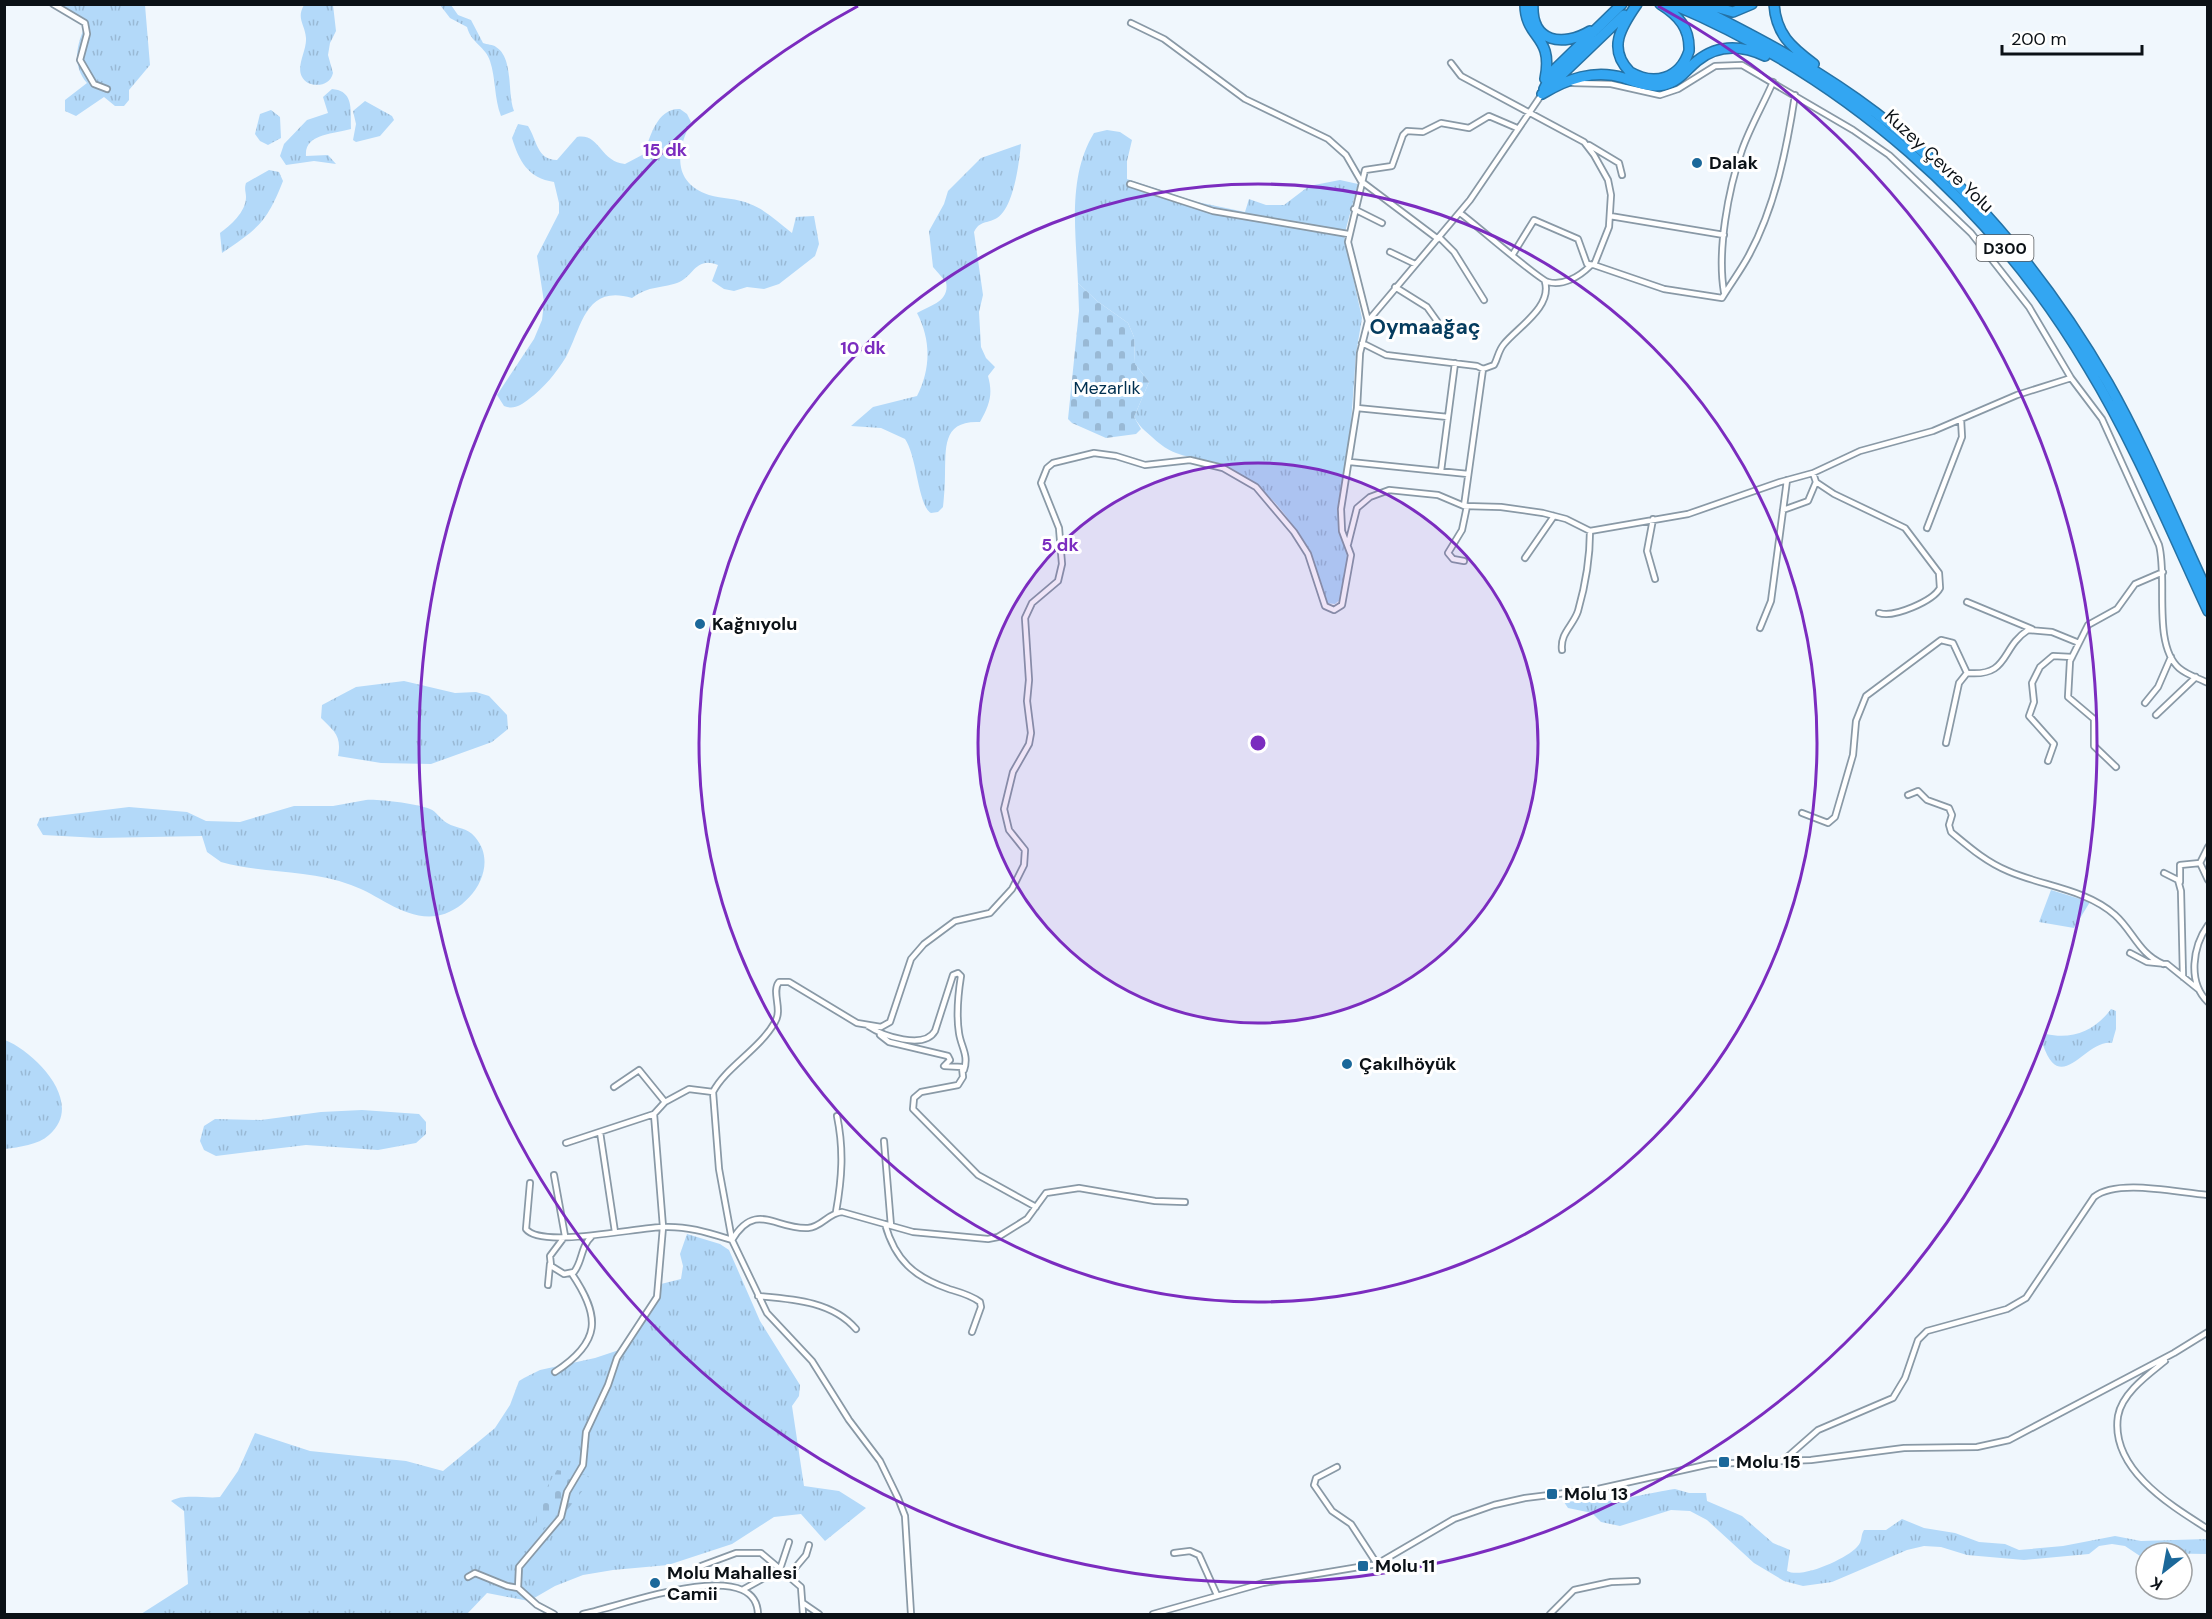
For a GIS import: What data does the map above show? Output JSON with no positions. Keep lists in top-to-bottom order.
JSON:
{
  "streets": {
    "highway": ["Kuzey Çevre Yolu", "D300"]
  },
  "districts": ["Oymaağaç"],
  "parks": ["Mezarlık"],
  "places": {
    "other": [
      "Dalak",
      "Kağnıyolu",
      "Çakılhöyük",
      "Molu Mahallesi Camii"
    ],
    "transit": ["Molu 15", "Molu 13", "Molu 11"]
  },
  "scale_bar": "200 m",
  "north": "bottom left",
  "rings": ["15 dk", "10 dk", "5 dk"]
}
